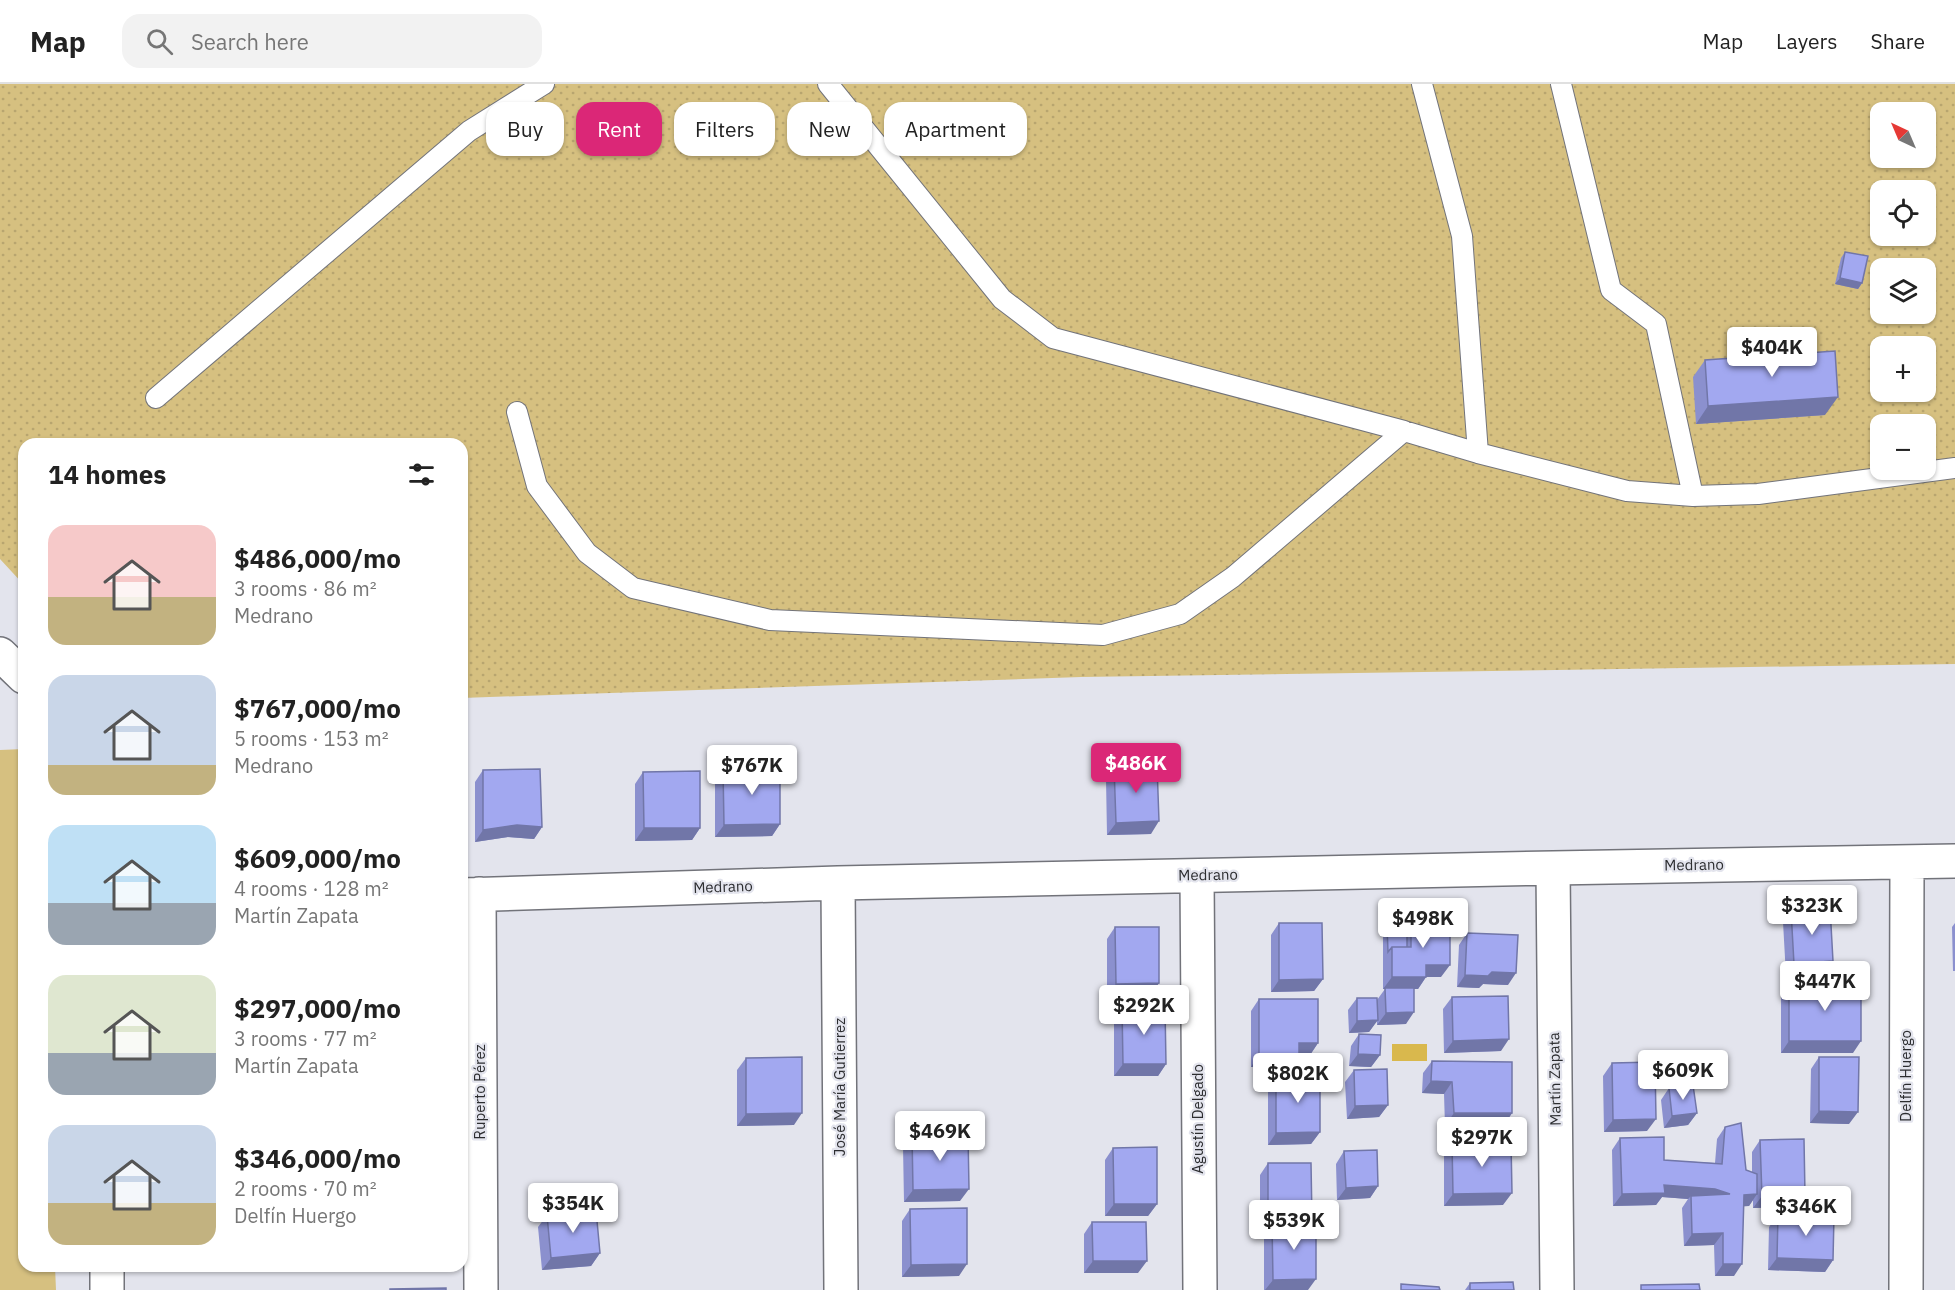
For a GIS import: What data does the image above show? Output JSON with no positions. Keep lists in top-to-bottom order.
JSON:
{
  "streets": {
    "street": [
      "Medrano",
      "Delfín Huergo",
      "Martín Zapata",
      "José María Gutierrez",
      "Ruperto Pérez",
      "Agustín Delgado"
    ]
  },
  "crossings": [
    ["Medrano", "Delfín Huergo"],
    ["Medrano", "Martín Zapata"],
    ["Medrano", "José María Gutierrez"],
    ["Medrano", "Ruperto Pérez"],
    ["Medrano", "Agustín Delgado"]
  ],
  "north": "top left",
  "page": {
    "header": "Map",
    "search": "Search here",
    "nav": ["Map", "Layers", "Share"],
    "map_buttons": ["+", "−"],
    "chip": [
      "Buy",
      "Rent",
      "Filters",
      "New",
      "Apartment"
    ],
    "price": [
      "$404K",
      "$486K",
      "$767K",
      "$323K",
      "$498K",
      "$447K",
      "$292K",
      "$609K",
      "$802K",
      "$469K",
      "$297K",
      "$354K",
      "$346K",
      "$539K"
    ],
    "heading": "14 homes",
    "list": [
      {
        "name": "$486,000/mo",
        "note": "3 rooms · 86 m² · Medrano"
      },
      {
        "name": "$767,000/mo",
        "note": "5 rooms · 153 m² · Medrano"
      },
      {
        "name": "$609,000/mo",
        "note": "4 rooms · 128 m² · Martín Zapata"
      },
      {
        "name": "$297,000/mo",
        "note": "3 rooms · 77 m² · Martín Zapata"
      },
      {
        "name": "$346,000/mo",
        "note": "2 rooms · 70 m² · Delfín Huergo"
      }
    ]
  }
}
